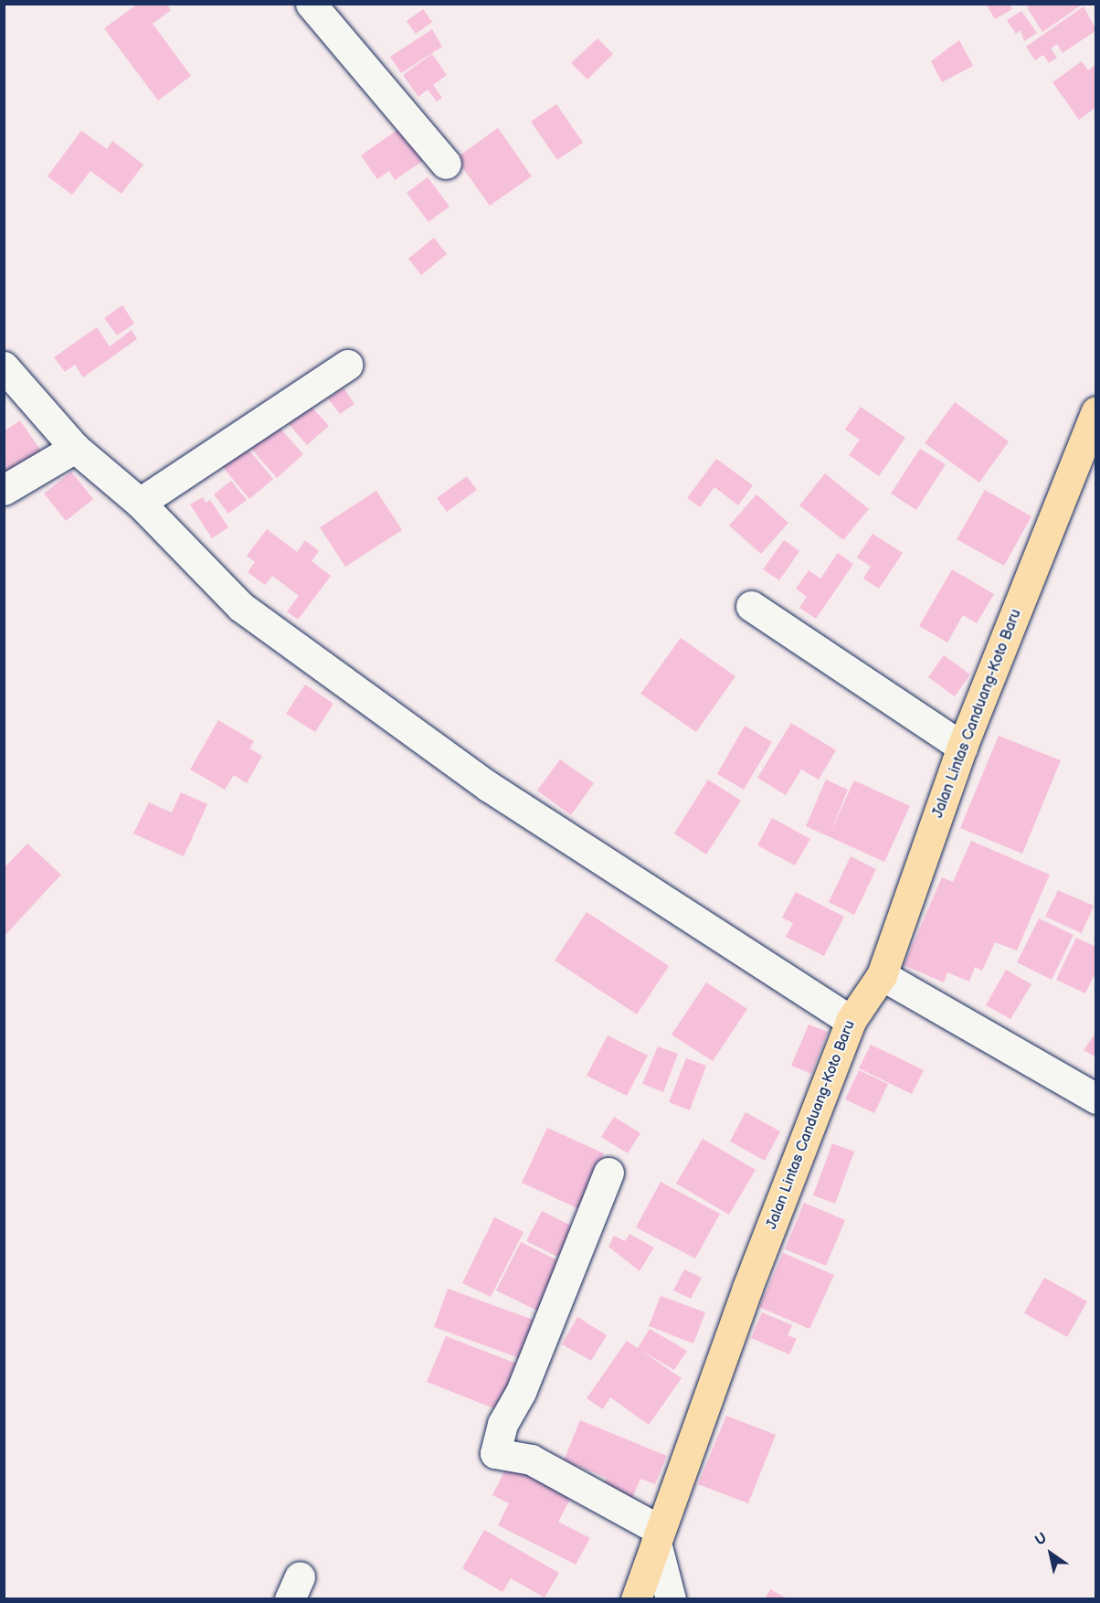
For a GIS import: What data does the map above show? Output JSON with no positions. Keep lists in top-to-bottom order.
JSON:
{
  "streets": {
    "main road": ["Jalan Lintas Canduang-Koto Baru"]
  },
  "north": "top left"
}
